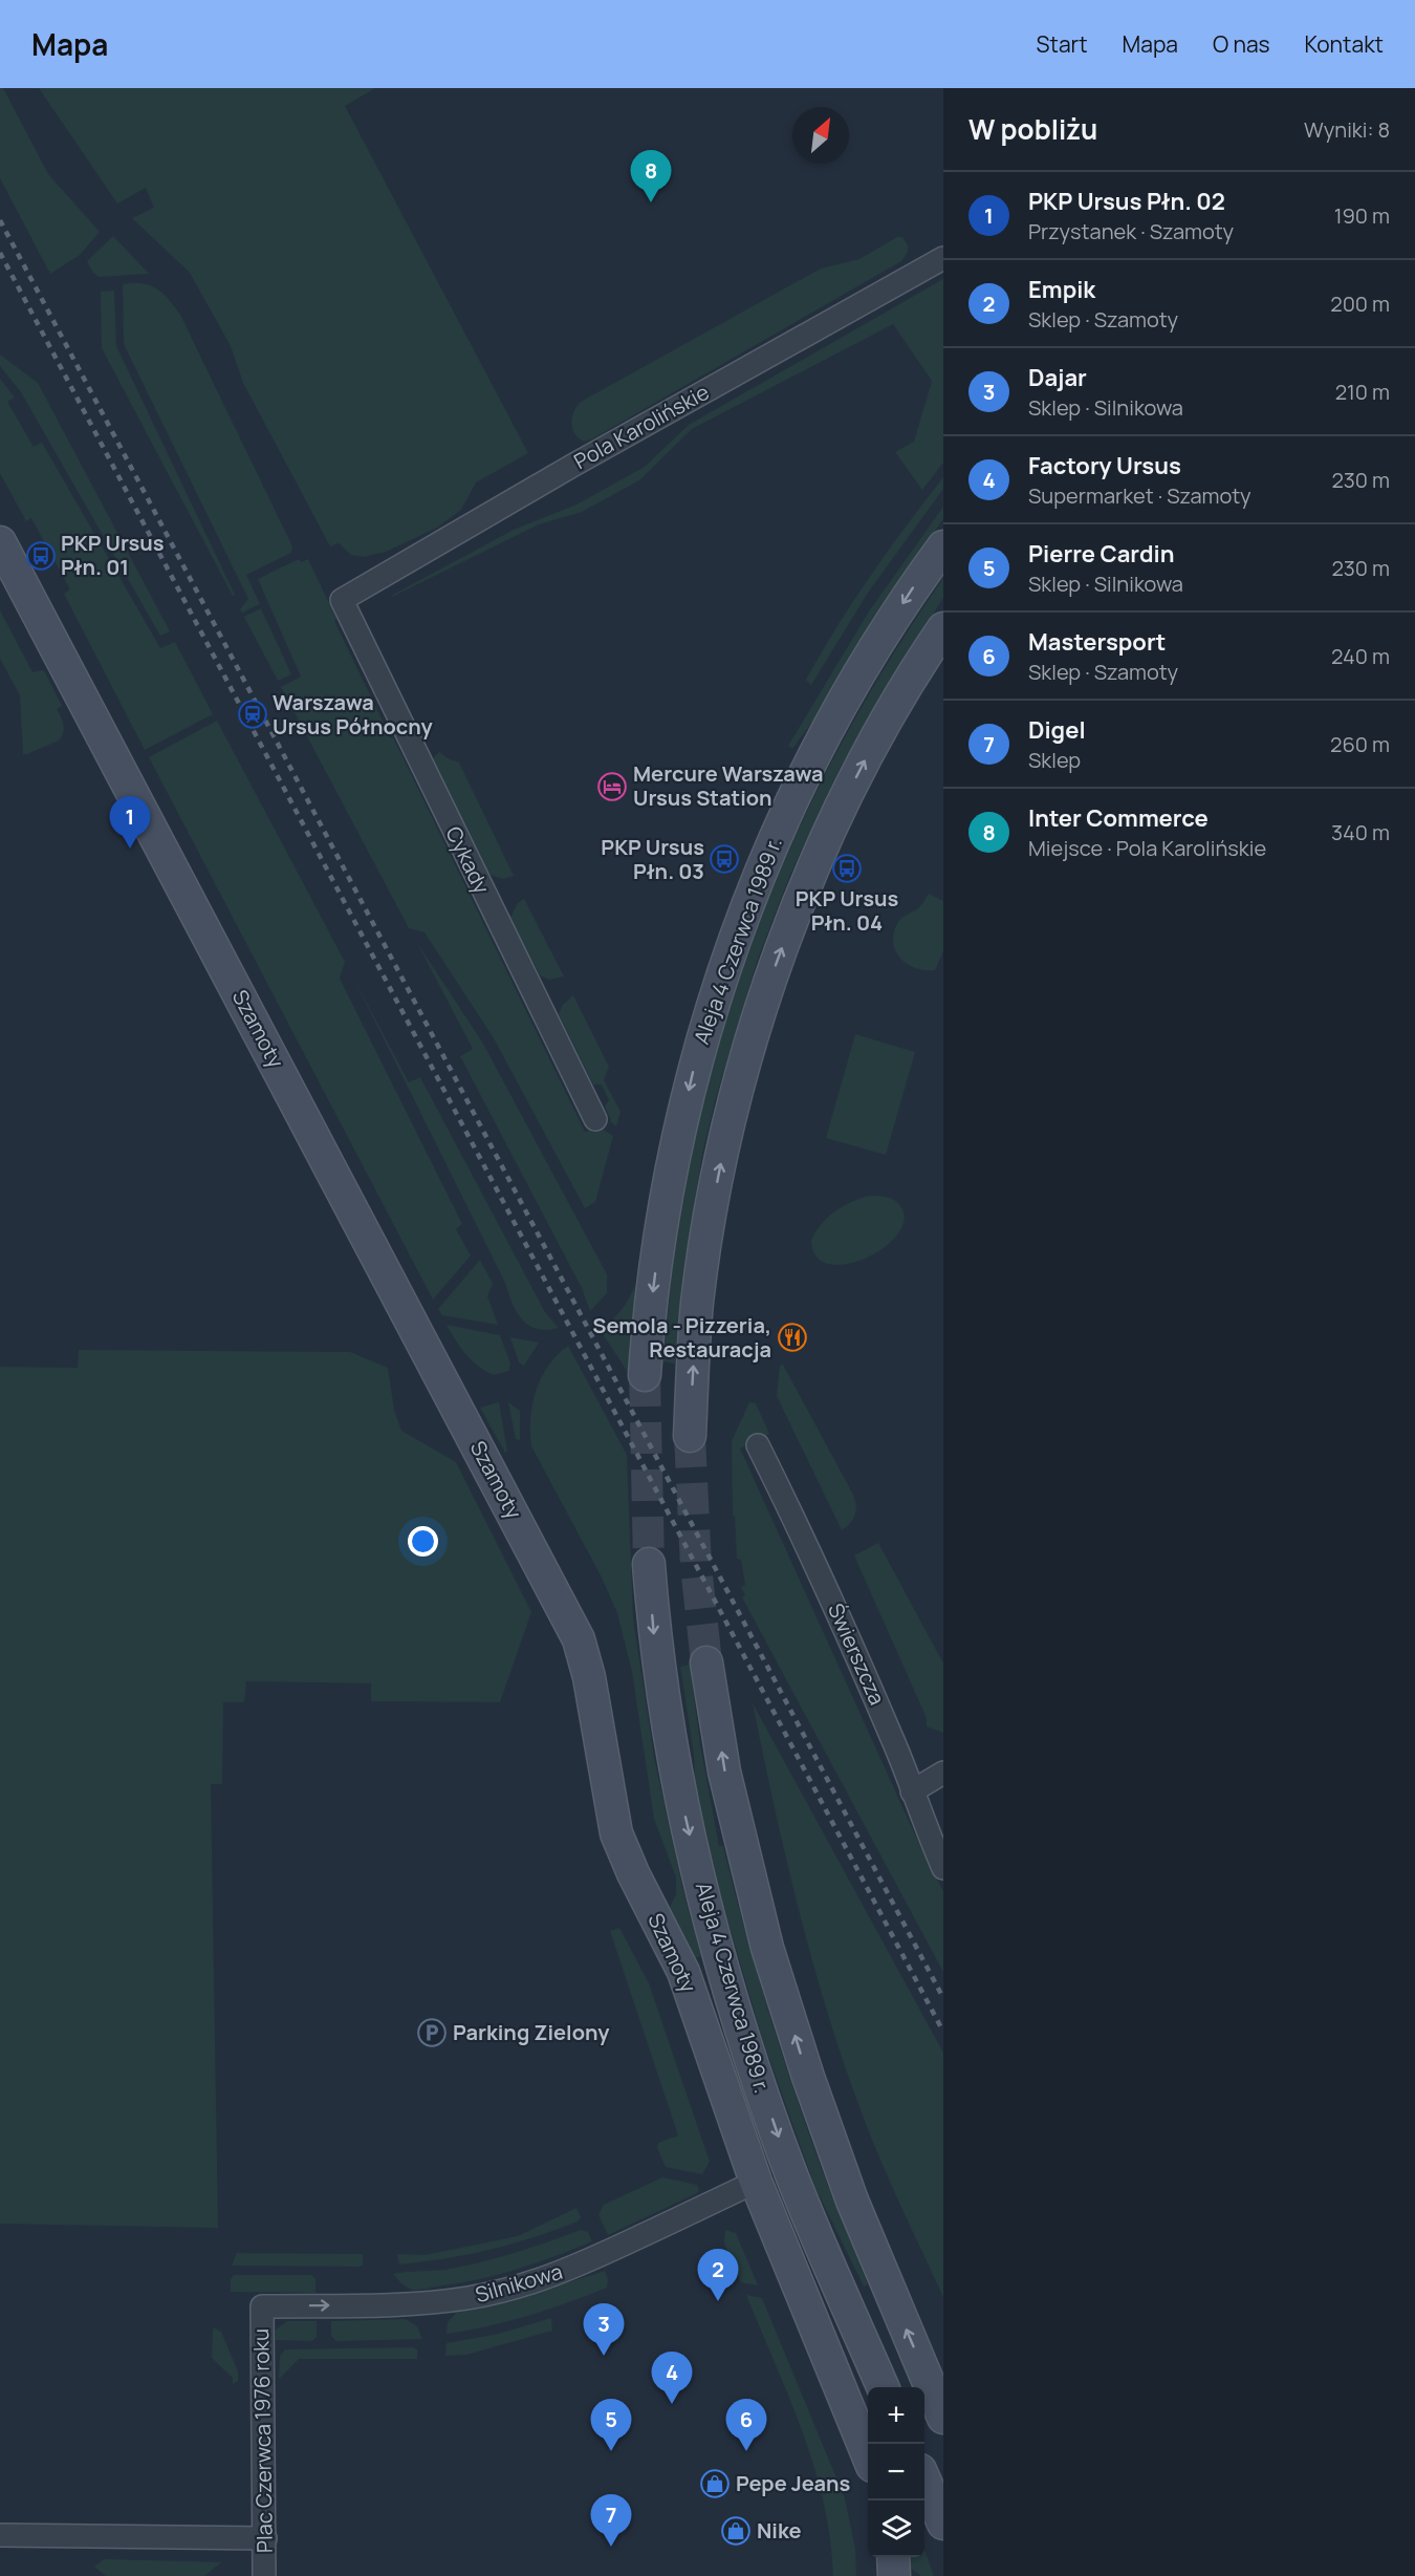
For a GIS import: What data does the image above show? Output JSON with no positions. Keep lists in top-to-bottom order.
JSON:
{
  "streets": {
    "main road": ["Aleja 4 Czerwca 1989 r.", "Szamoty"],
    "street": [
      "Pola Karolińskie",
      "Cykady",
      "Świerszcza",
      "Silnikowa",
      "Plac Czerwca 1976 roku"
    ]
  },
  "crossings": [
    ["Pola Karolińskie", "Cykady"],
    ["Szamoty", "Silnikowa"],
    ["Silnikowa", "Plac Czerwca 1976 roku"]
  ],
  "one_way": ["Silnikowa"],
  "places": {
    "bus stop": ["PKP Ursus Płn. 01", "PKP Ursus Płn. 03", "PKP Ursus Płn. 04"],
    "station": ["Warszawa Ursus Północny"],
    "hotel": ["Mercure Warszawa Ursus Station"],
    "restaurant": ["Semola - Pizzeria, Restauracja"],
    "parking": ["Parking Zielony"],
    "shop": ["Pepe Jeans", "Nike"]
  },
  "north": "top right",
  "page": {
    "header": "Mapa",
    "nav": [
      "Start",
      "Mapa",
      "O nas",
      "Kontakt"
    ],
    "heading": ["W pobliżu", "Wyniki: 8"],
    "pins": [
      "8",
      "1",
      "2",
      "3",
      "4",
      "5",
      "6",
      "7"
    ],
    "list": [
      {
        "mark": "1",
        "name": "PKP Ursus Płn. 02",
        "note": "Przystanek · Szamoty",
        "value": "190 m"
      },
      {
        "mark": "2",
        "name": "Empik",
        "note": "Sklep · Szamoty",
        "value": "200 m"
      },
      {
        "mark": "3",
        "name": "Dajar",
        "note": "Sklep · Silnikowa",
        "value": "210 m"
      },
      {
        "mark": "4",
        "name": "Factory Ursus",
        "note": "Supermarket · Szamoty",
        "value": "230 m"
      },
      {
        "mark": "5",
        "name": "Pierre Cardin",
        "note": "Sklep · Silnikowa",
        "value": "230 m"
      },
      {
        "mark": "6",
        "name": "Mastersport",
        "note": "Sklep · Szamoty",
        "value": "240 m"
      },
      {
        "mark": "7",
        "name": "Digel",
        "note": "Sklep",
        "value": "260 m"
      },
      {
        "mark": "8",
        "name": "Inter Commerce",
        "note": "Miejsce · Pola Karolińskie",
        "value": "340 m"
      }
    ],
    "map_buttons": ["+", "−"]
  }
}
